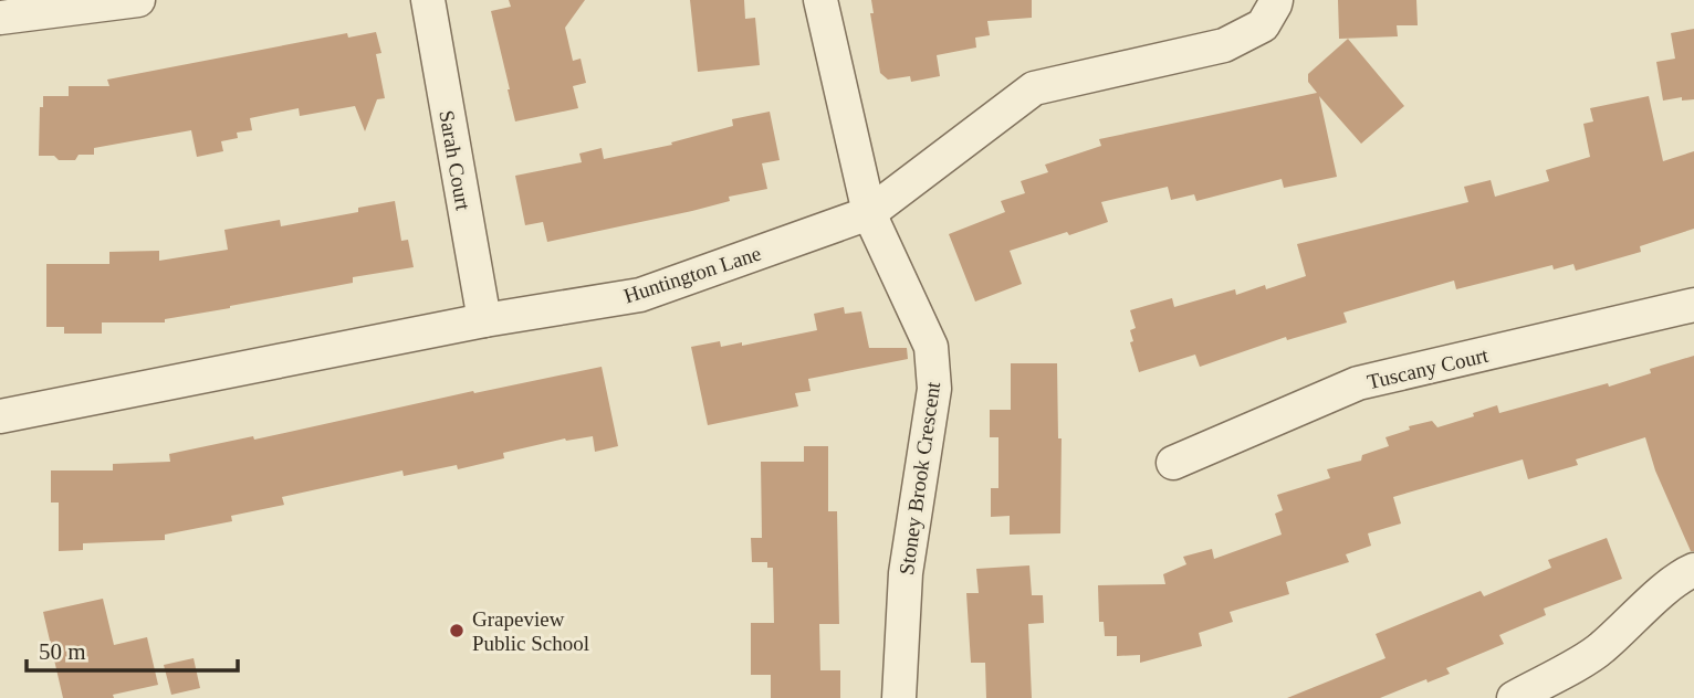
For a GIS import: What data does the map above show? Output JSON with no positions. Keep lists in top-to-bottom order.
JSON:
{
  "streets": {
    "street": [
      "Sarah Court",
      "Huntington Lane",
      "Tuscany Court",
      "Stoney Brook Crescent"
    ]
  },
  "crossings": [
    ["Sarah Court", "Huntington Lane"],
    ["Huntington Lane", "Stoney Brook Crescent"]
  ],
  "places": ["Grapeview Public School"],
  "scale_bar": "50 m"
}
